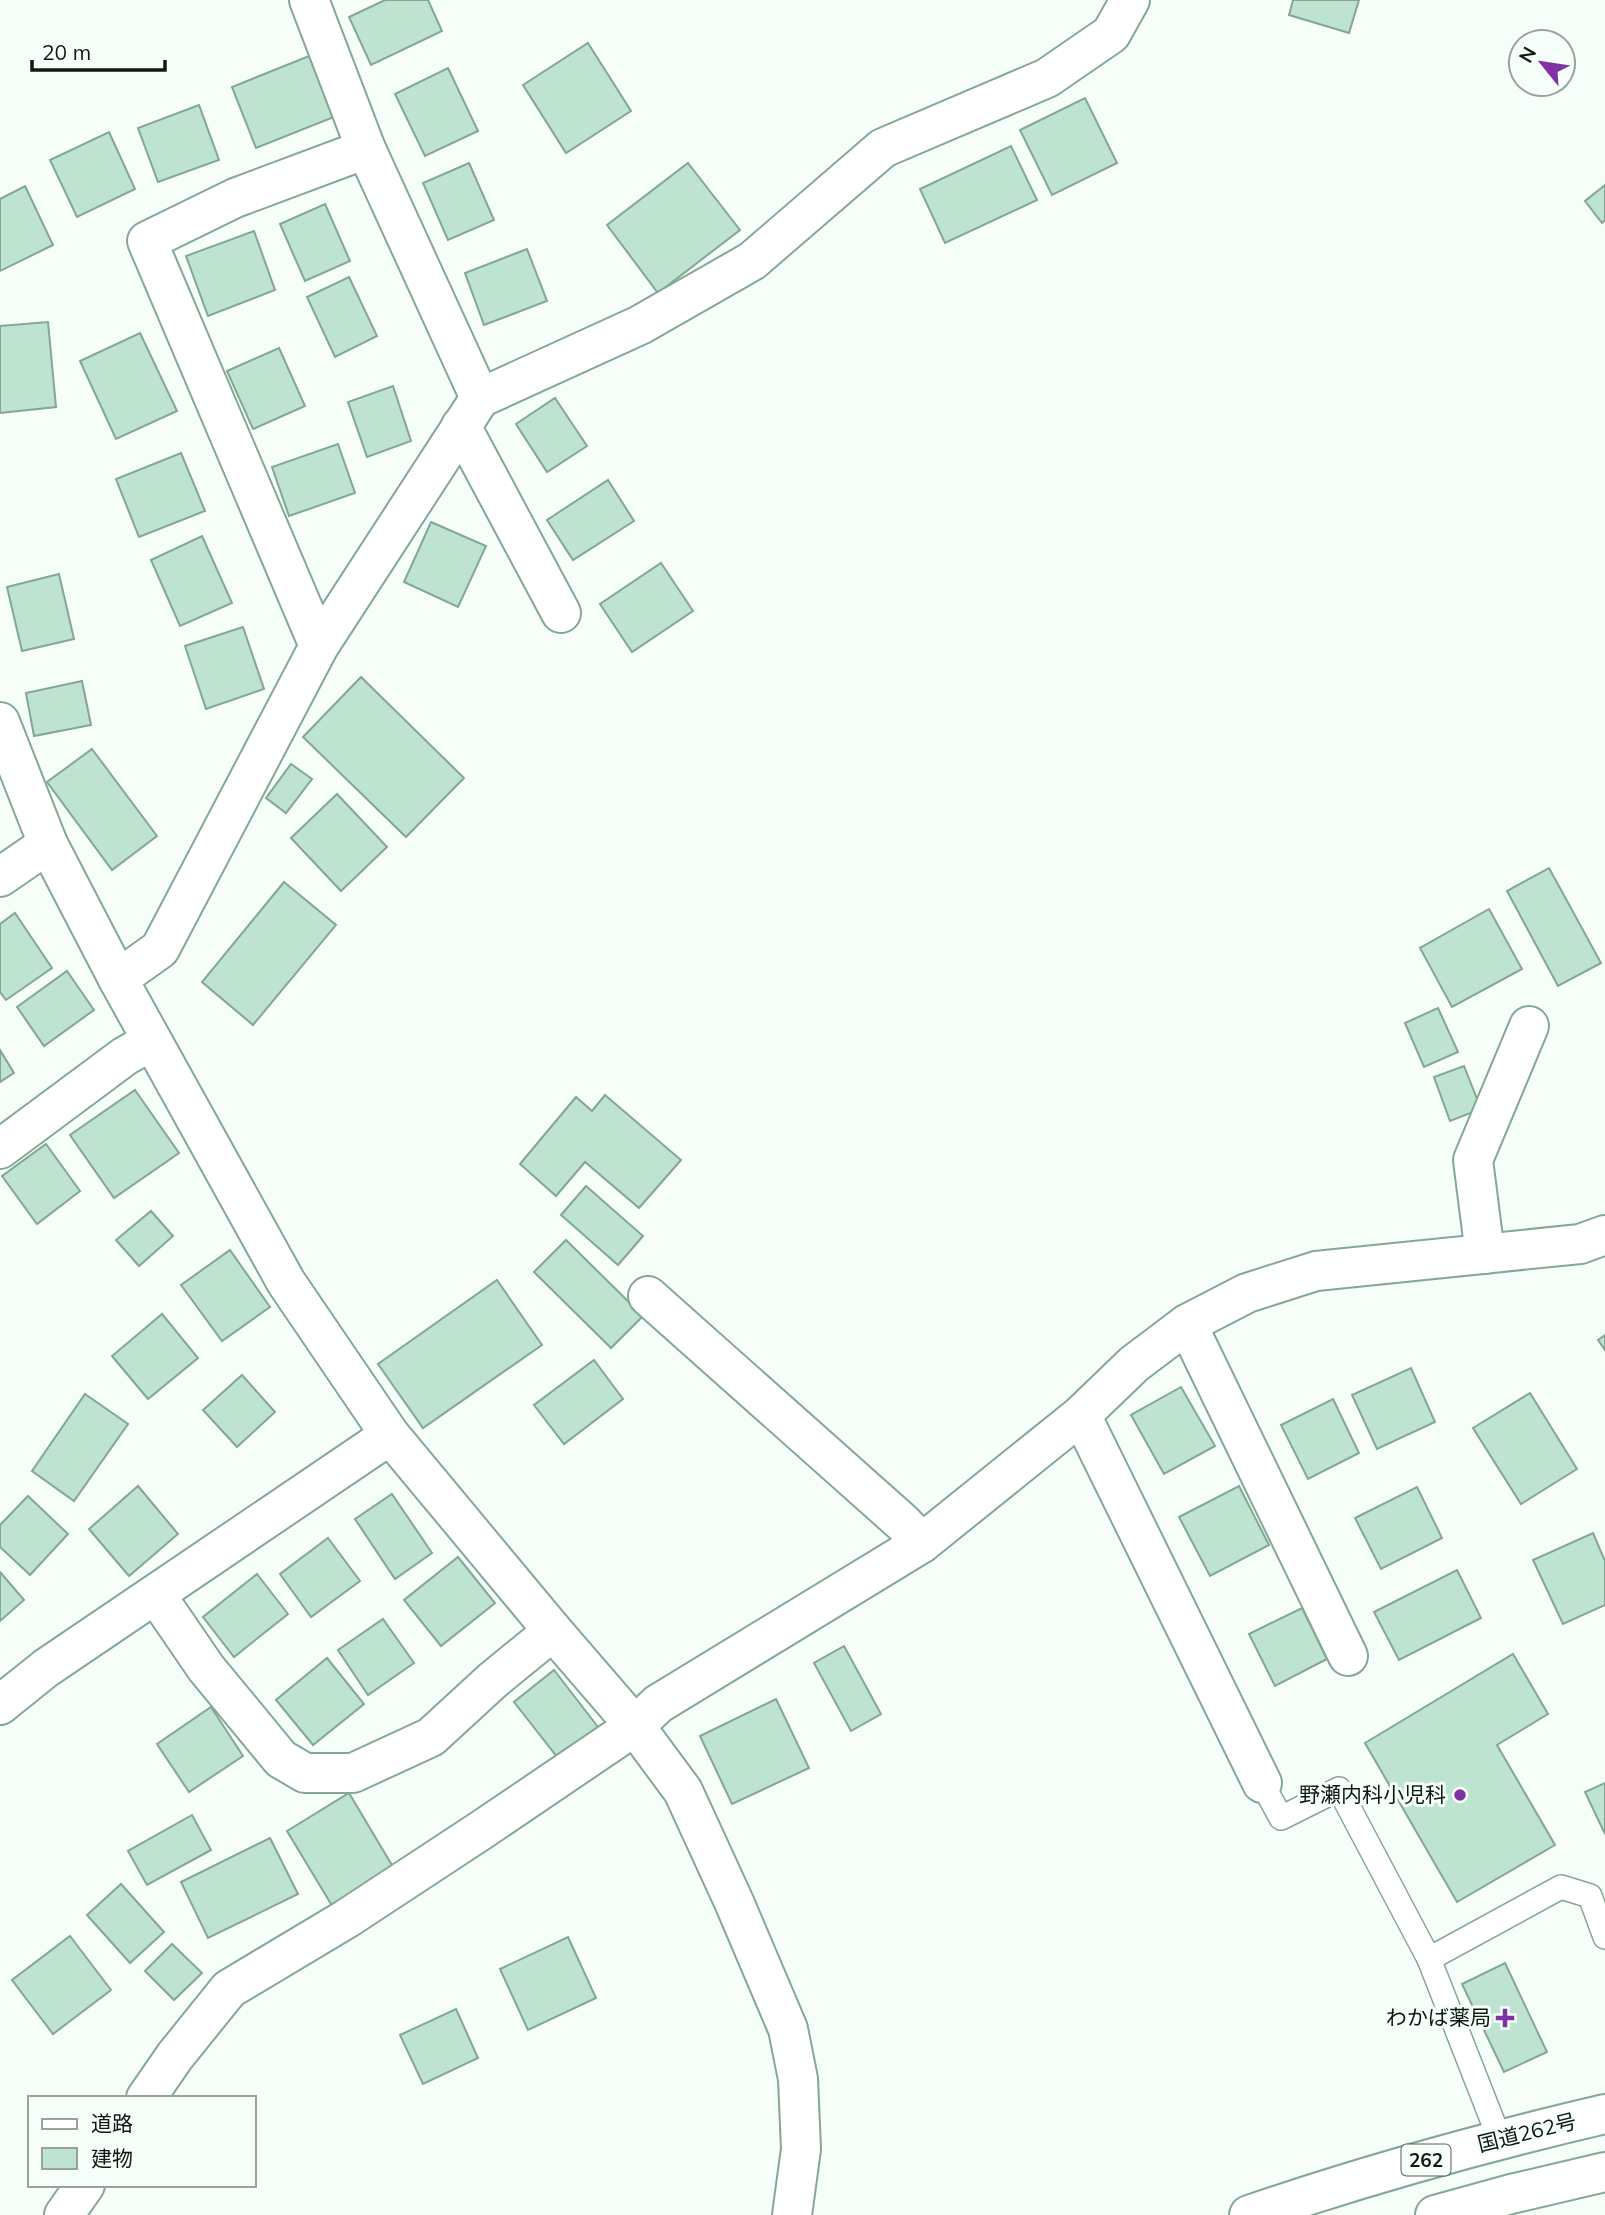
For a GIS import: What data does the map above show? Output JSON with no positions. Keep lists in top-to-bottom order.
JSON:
{
  "streets": {
    "main road": ["国道262号", "262"]
  },
  "places": {
    "other": ["野瀬内科小児科"],
    "health": ["わかば薬局"]
  },
  "legend": ["道路", "建物"],
  "scale_bar": "20 m",
  "north": "top left"
}
